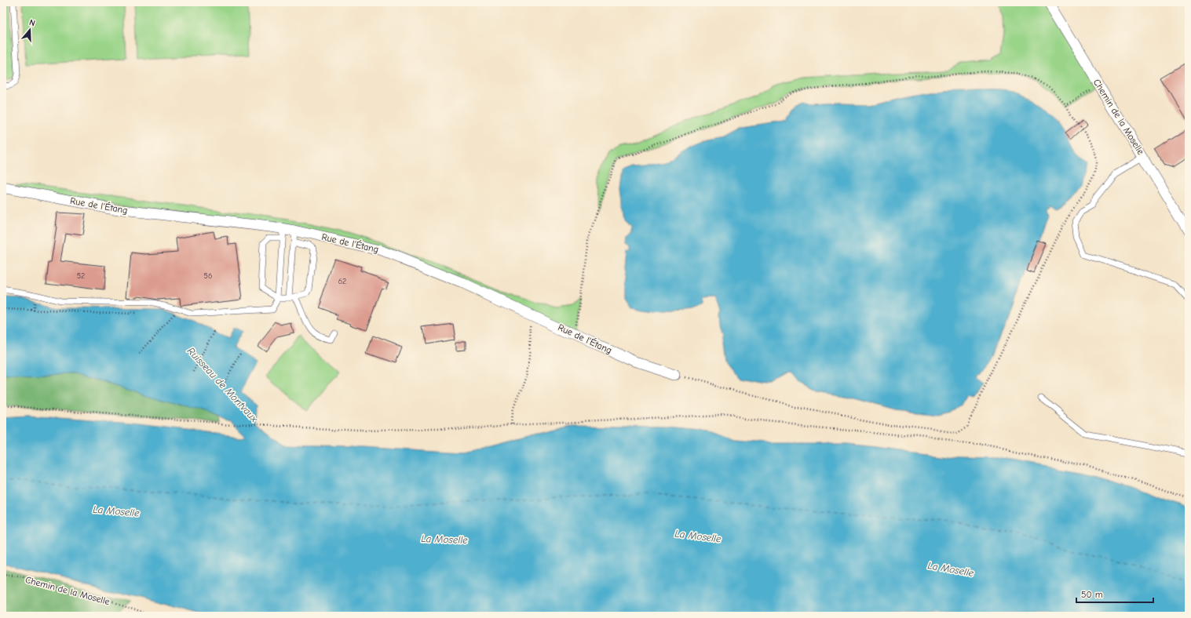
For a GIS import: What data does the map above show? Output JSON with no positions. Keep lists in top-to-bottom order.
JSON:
{
  "streets": {
    "street": ["Chemin de la Moselle", "Rue de l'Étang"]
  },
  "water": ["Ruisseau de Montvaux", "La Moselle"],
  "house_numbers": ["52", "56", "62"],
  "scale_bar": "50 m",
  "north": "top"
}
